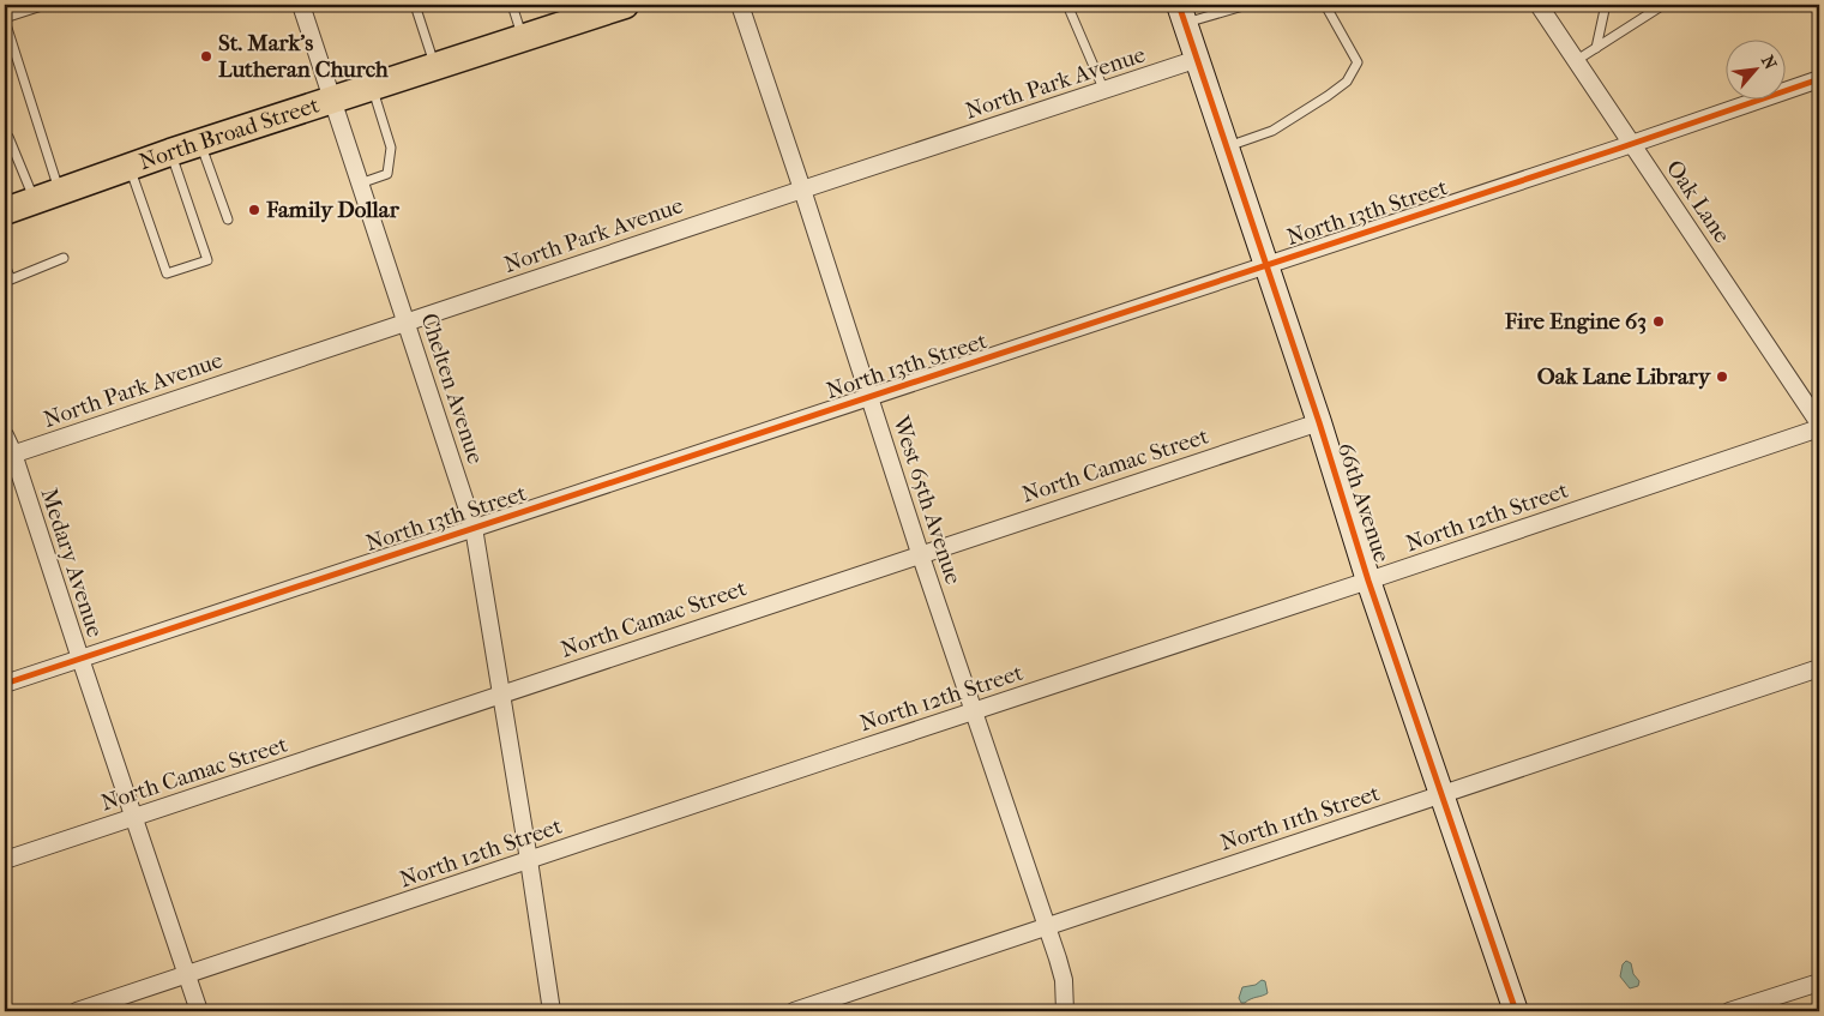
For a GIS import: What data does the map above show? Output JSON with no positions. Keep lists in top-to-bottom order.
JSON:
{
  "streets": {
    "main road": ["North Broad Street"],
    "street": [
      "North Park Avenue",
      "Oak Lane",
      "North 13th Street",
      "Chelten Avenue",
      "North Camac Street",
      "West 65th Avenue",
      "66th Avenue",
      "North 12th Street",
      "Medary Avenue",
      "North 11th Street"
    ]
  },
  "crossings": [
    ["North Park Avenue", "Chelten Avenue"],
    ["North Park Avenue", "West 65th Avenue"],
    ["North Park Avenue", "66th Avenue"],
    ["North Park Avenue", "Medary Avenue"],
    ["North Broad Street", "Chelten Avenue"],
    ["Oak Lane", "North 13th Street"],
    ["Oak Lane", "North 12th Street"],
    ["North 13th Street", "Chelten Avenue"],
    ["North 13th Street", "West 65th Avenue"],
    ["North 13th Street", "66th Avenue"],
    ["North 13th Street", "Medary Avenue"],
    ["Chelten Avenue", "North Camac Street"],
    ["Chelten Avenue", "North 12th Street"],
    ["North Camac Street", "West 65th Avenue"],
    ["North Camac Street", "66th Avenue"],
    ["North Camac Street", "Medary Avenue"],
    ["West 65th Avenue", "North 12th Street"],
    ["West 65th Avenue", "North 11th Street"],
    ["66th Avenue", "North 12th Street"],
    ["66th Avenue", "North 11th Street"],
    ["North 12th Street", "Medary Avenue"]
  ],
  "places": [
    "St. Mark's Lutheran Church",
    "Family Dollar",
    "Fire Engine 63",
    "Oak Lane Library"
  ],
  "north": "top right"
}
